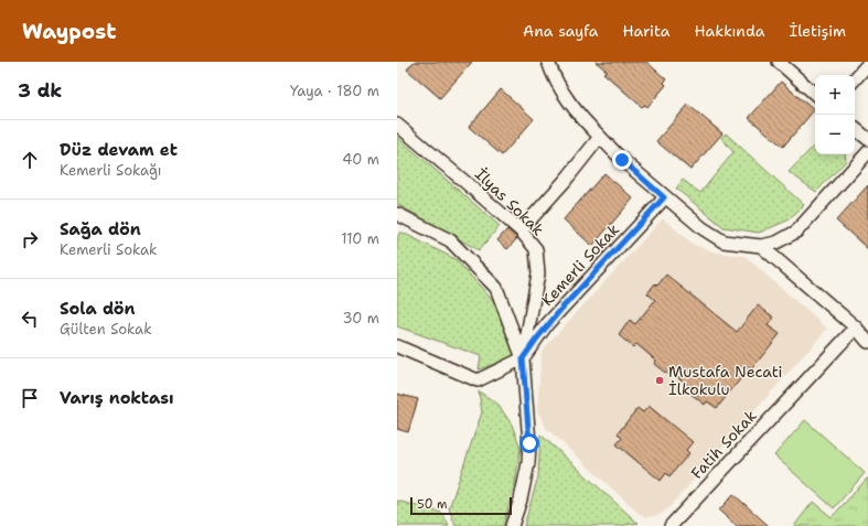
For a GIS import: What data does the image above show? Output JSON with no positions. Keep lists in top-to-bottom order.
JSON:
{
  "streets": {
    "street": ["İlyas Sokak", "Kemerli Sokak", "Fatih Sokak"]
  },
  "crossings": [
    ["İlyas Sokak", "Kemerli Sokak"]
  ],
  "places": ["Mustafa Necati İlkokulu"],
  "scale_bar": "50 m",
  "page": {
    "header": "Waypost",
    "nav": [
      "Ana sayfa",
      "Harita",
      "Hakkında",
      "İletişim"
    ],
    "heading": ["3 dk", "Yaya · 180 m"],
    "map_buttons": ["+", "−"],
    "list": [
      ["Düz devam et", "Kemerli Sokağı", "40 m"],
      ["Sağa dön", "Kemerli Sokak", "110 m"],
      ["Sola dön", "Gülten Sokak", "30 m"],
      "Varış noktası"
    ],
    "scale": "50 m"
  }
}
